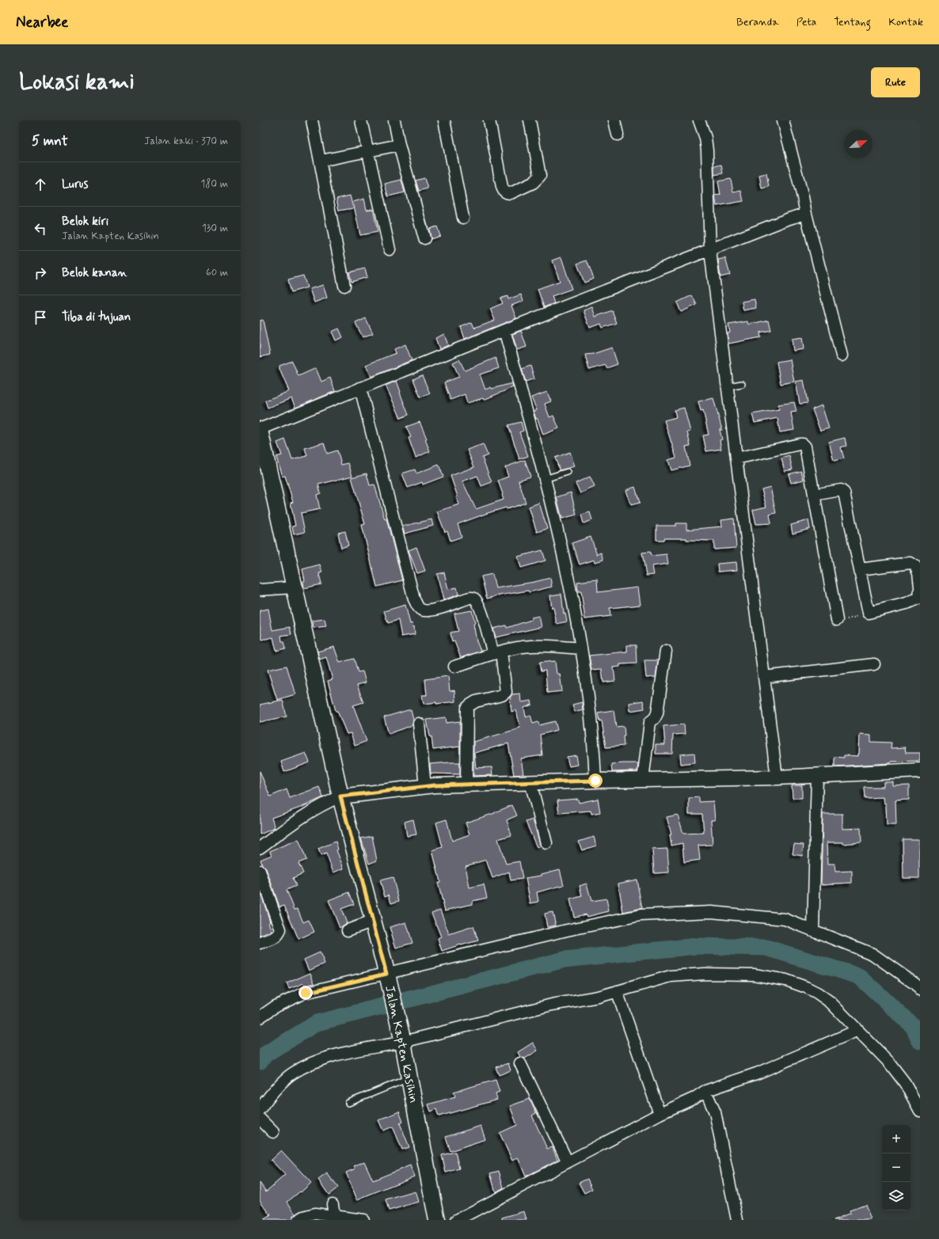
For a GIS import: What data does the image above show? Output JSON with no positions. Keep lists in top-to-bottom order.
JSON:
{
  "streets": {
    "main road": ["Jalan Kapten Kasihin"]
  },
  "north": "top right",
  "page": {
    "header": "Nearbee",
    "nav": [
      "Beranda",
      "Peta",
      "Tentang",
      "Kontak"
    ],
    "buttons": "Rute",
    "title": "Lokasi kami",
    "heading": ["5 mnt", "Jalan kaki · 370 m"],
    "list": [
      ["Lurus", "180 m"],
      ["Belok kiri", "Jalan Kapten Kasihin", "130 m"],
      ["Belok kanan", "60 m"],
      "Tiba di tujuan"
    ],
    "map_buttons": ["+", "−"]
  }
}
